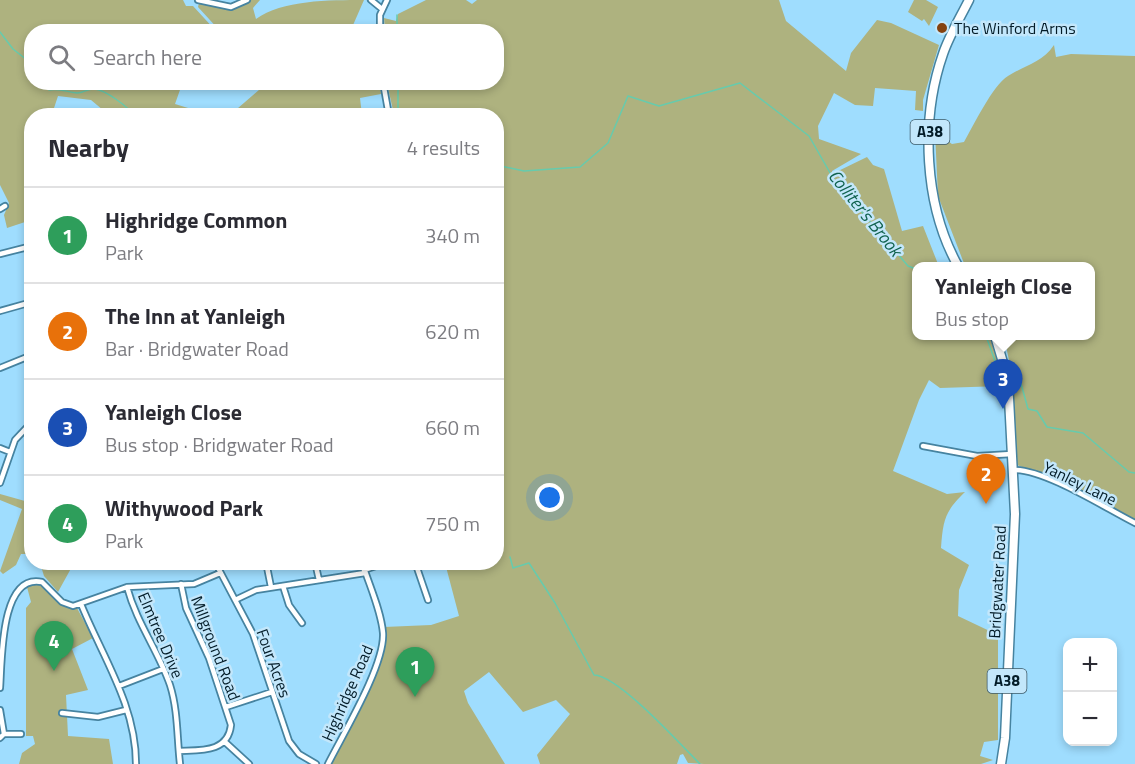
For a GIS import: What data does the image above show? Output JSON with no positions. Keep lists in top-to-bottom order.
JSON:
{
  "streets": {
    "highway": ["A38", "Bridgwater Road"],
    "street": [
      "Yanley Lane",
      "Elmtree Drive",
      "Millground Road",
      "Four Acres",
      "Highridge Road"
    ]
  },
  "crossings": [
    ["Yanley Lane", "Bridgwater Road"]
  ],
  "water": ["Colliter's Brook"],
  "places": ["The Winford Arms"],
  "page": {
    "search": "Search here",
    "heading": ["Nearby", "4 results"],
    "list": [
      {
        "mark": "1",
        "name": "Highridge Common",
        "note": "Park",
        "value": "340 m"
      },
      {
        "mark": "2",
        "name": "The Inn at Yanleigh",
        "note": "Bar · Bridgwater Road",
        "value": "620 m"
      },
      {
        "mark": "3",
        "name": "Yanleigh Close",
        "note": "Bus stop · Bridgwater Road",
        "value": "660 m"
      },
      {
        "mark": "4",
        "name": "Withywood Park",
        "note": "Park",
        "value": "750 m"
      }
    ],
    "popup": ["Yanleigh Close", "Bus stop"],
    "pins": [
      "3",
      "2",
      "4",
      "1"
    ],
    "map_buttons": ["+", "−"]
  }
}
